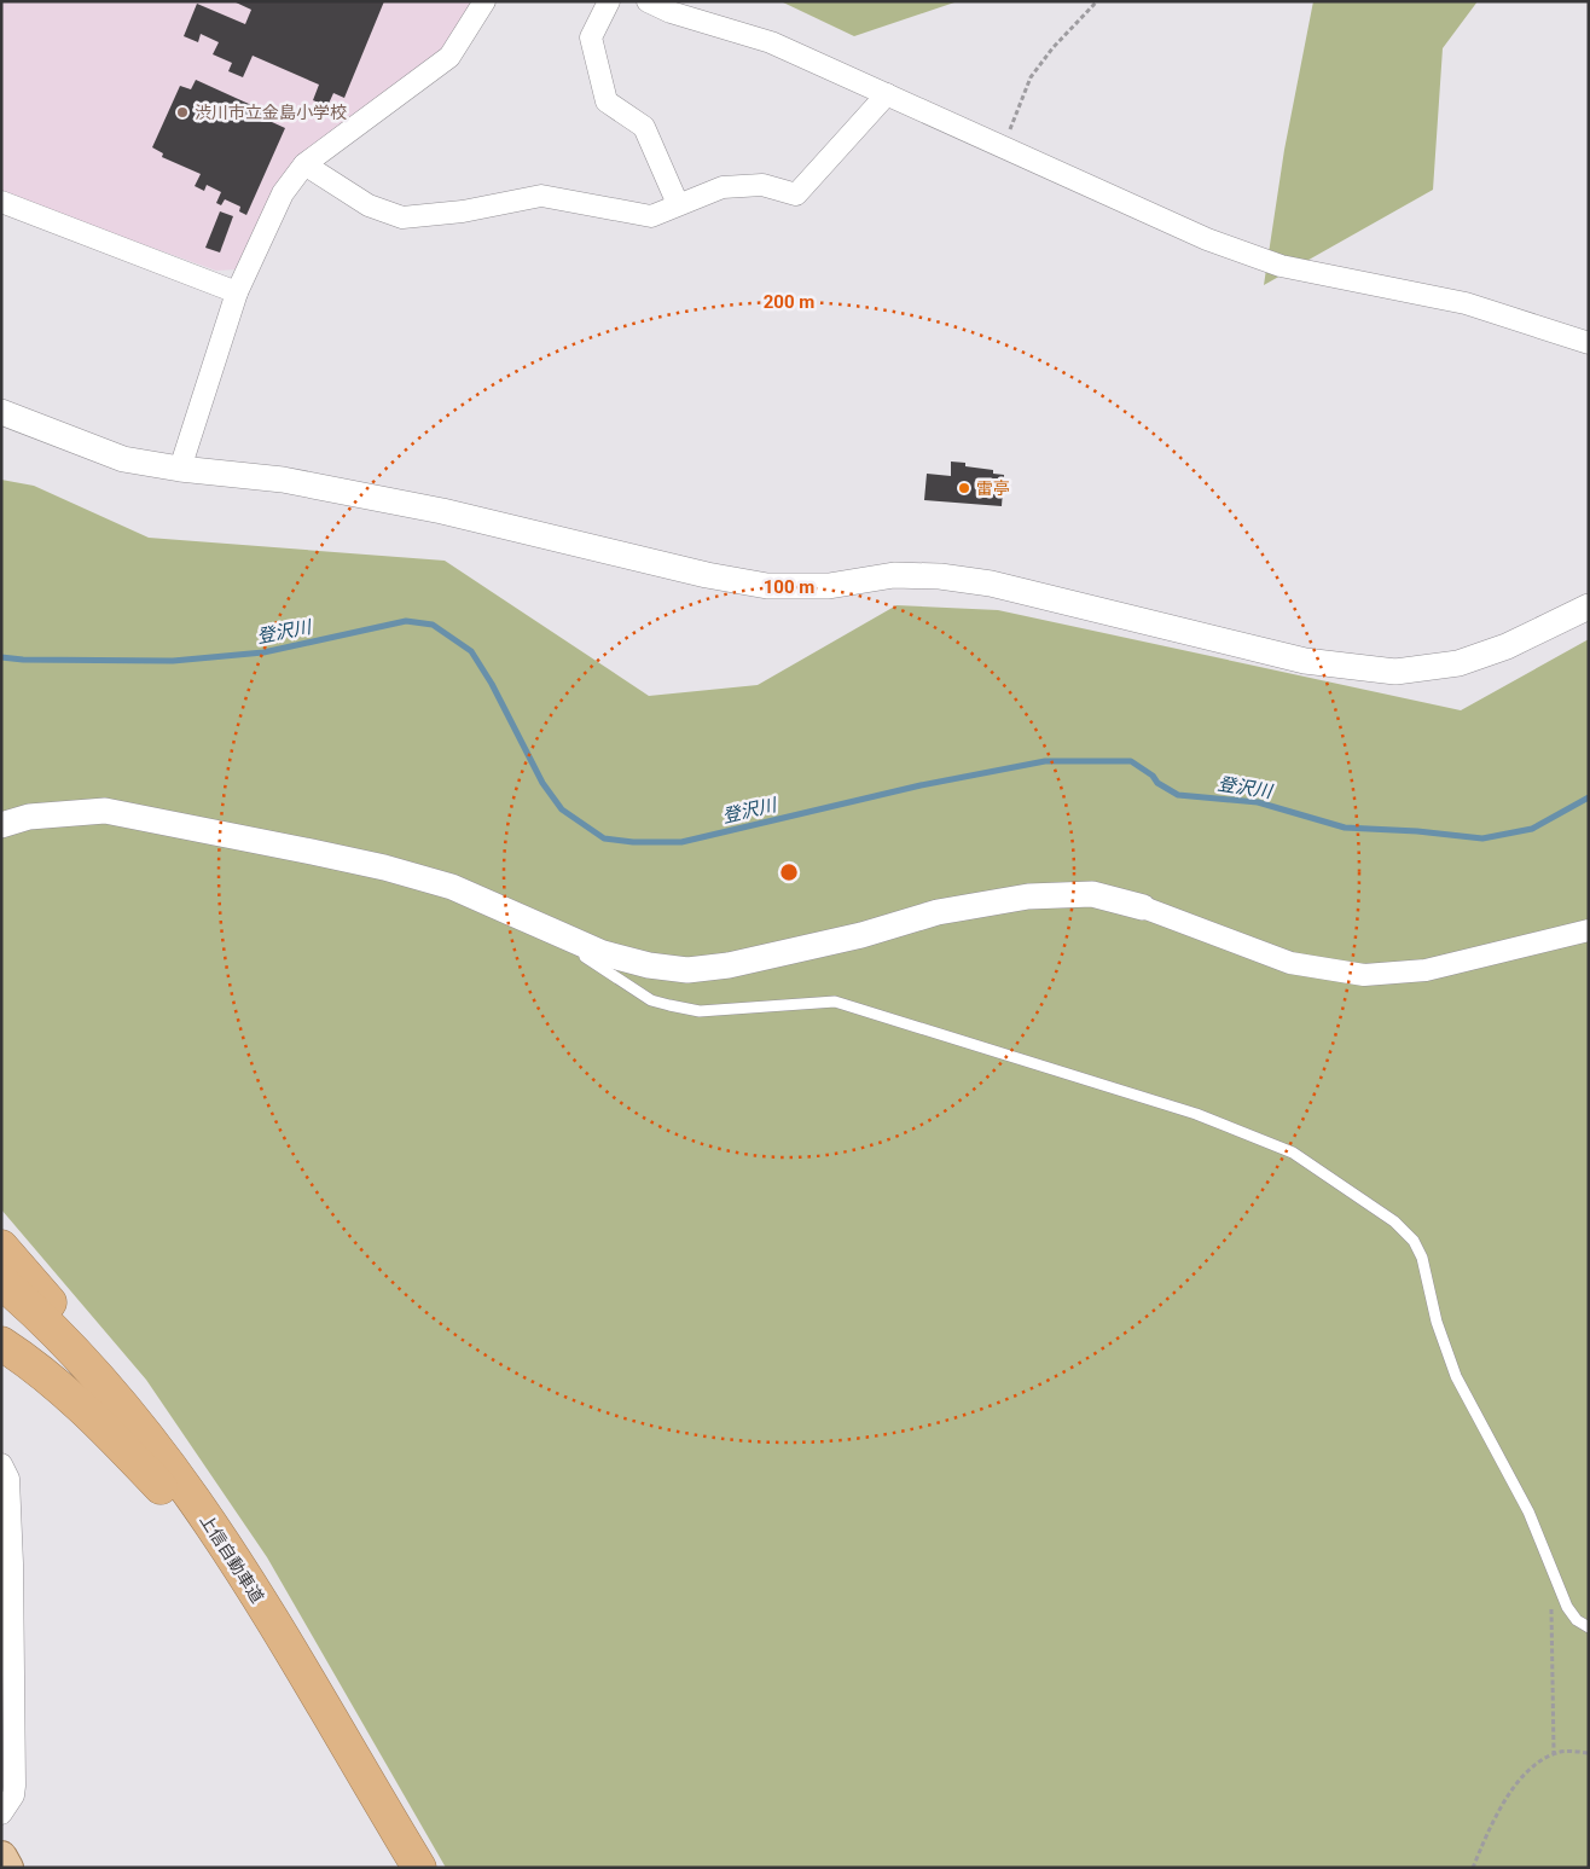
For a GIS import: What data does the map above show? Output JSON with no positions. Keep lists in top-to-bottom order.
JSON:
{
  "streets": {
    "highway": ["上信自動車道"]
  },
  "water": ["登沢川"],
  "places": ["渋川市立金島小学校", "雷亭"],
  "rings": ["200 m", "100 m"]
}
